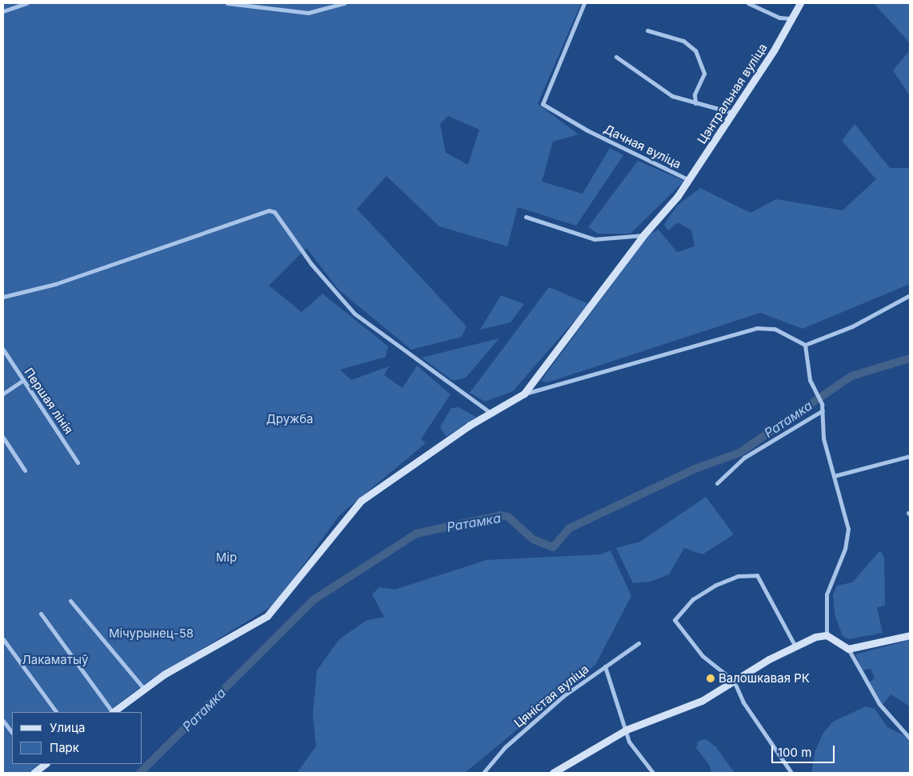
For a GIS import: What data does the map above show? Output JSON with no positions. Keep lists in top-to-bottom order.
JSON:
{
  "streets": {
    "street": [
      "Цэнтральная вуліца",
      "Дачная вуліца",
      "Першая лінія",
      "Цяністая вуліца"
    ]
  },
  "crossings": [
    ["Цэнтральная вуліца", "Дачная вуліца"]
  ],
  "water": ["Ратамка"],
  "parks": [
    "Дружба",
    "Мір",
    "Мічурынец-58",
    "Лакаматыў"
  ],
  "places": ["Валошкавая РК"],
  "legend": ["Улица", "Парк"],
  "scale_bar": "100 m"
}
